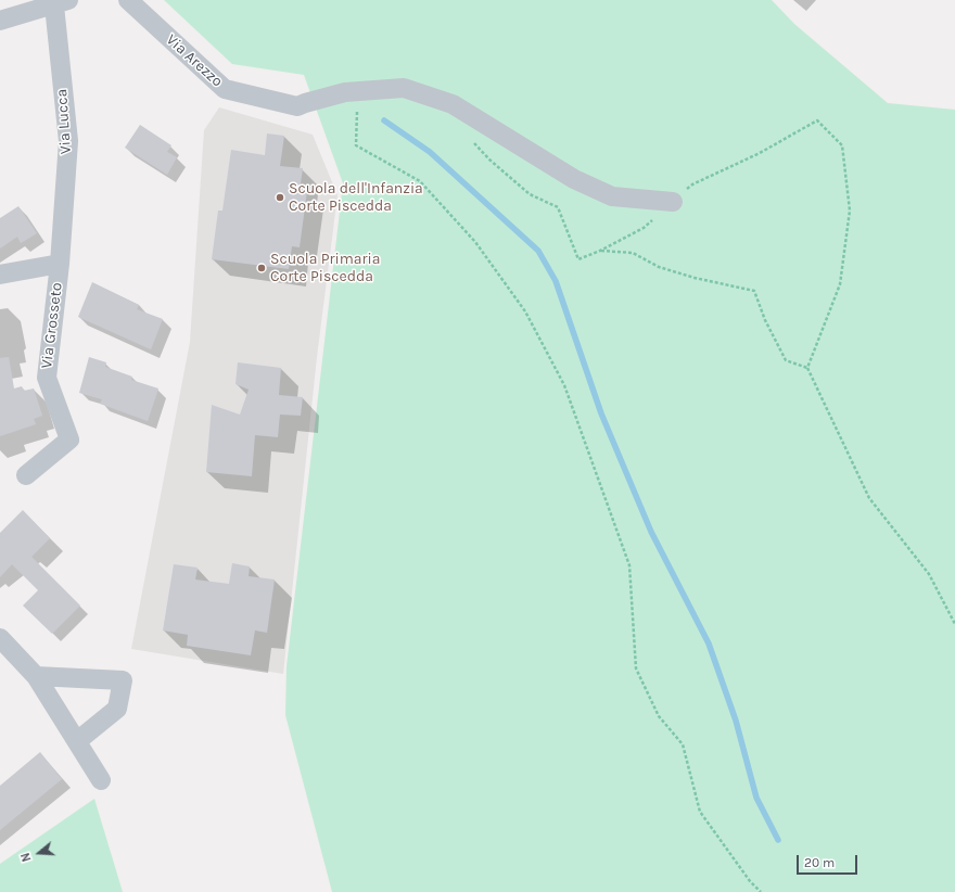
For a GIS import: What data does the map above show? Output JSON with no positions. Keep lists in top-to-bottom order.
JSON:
{
  "streets": {
    "street": ["Via Arezzo", "Via Lucca", "Via Grosseto"]
  },
  "crossings": [
    ["Via Lucca", "Via Grosseto"]
  ],
  "places": ["Scuola dell'Infanzia Corte Piscedda", "Scuola Primaria Corte Piscedda"],
  "scale_bar": "20 m",
  "north": "left"
}
